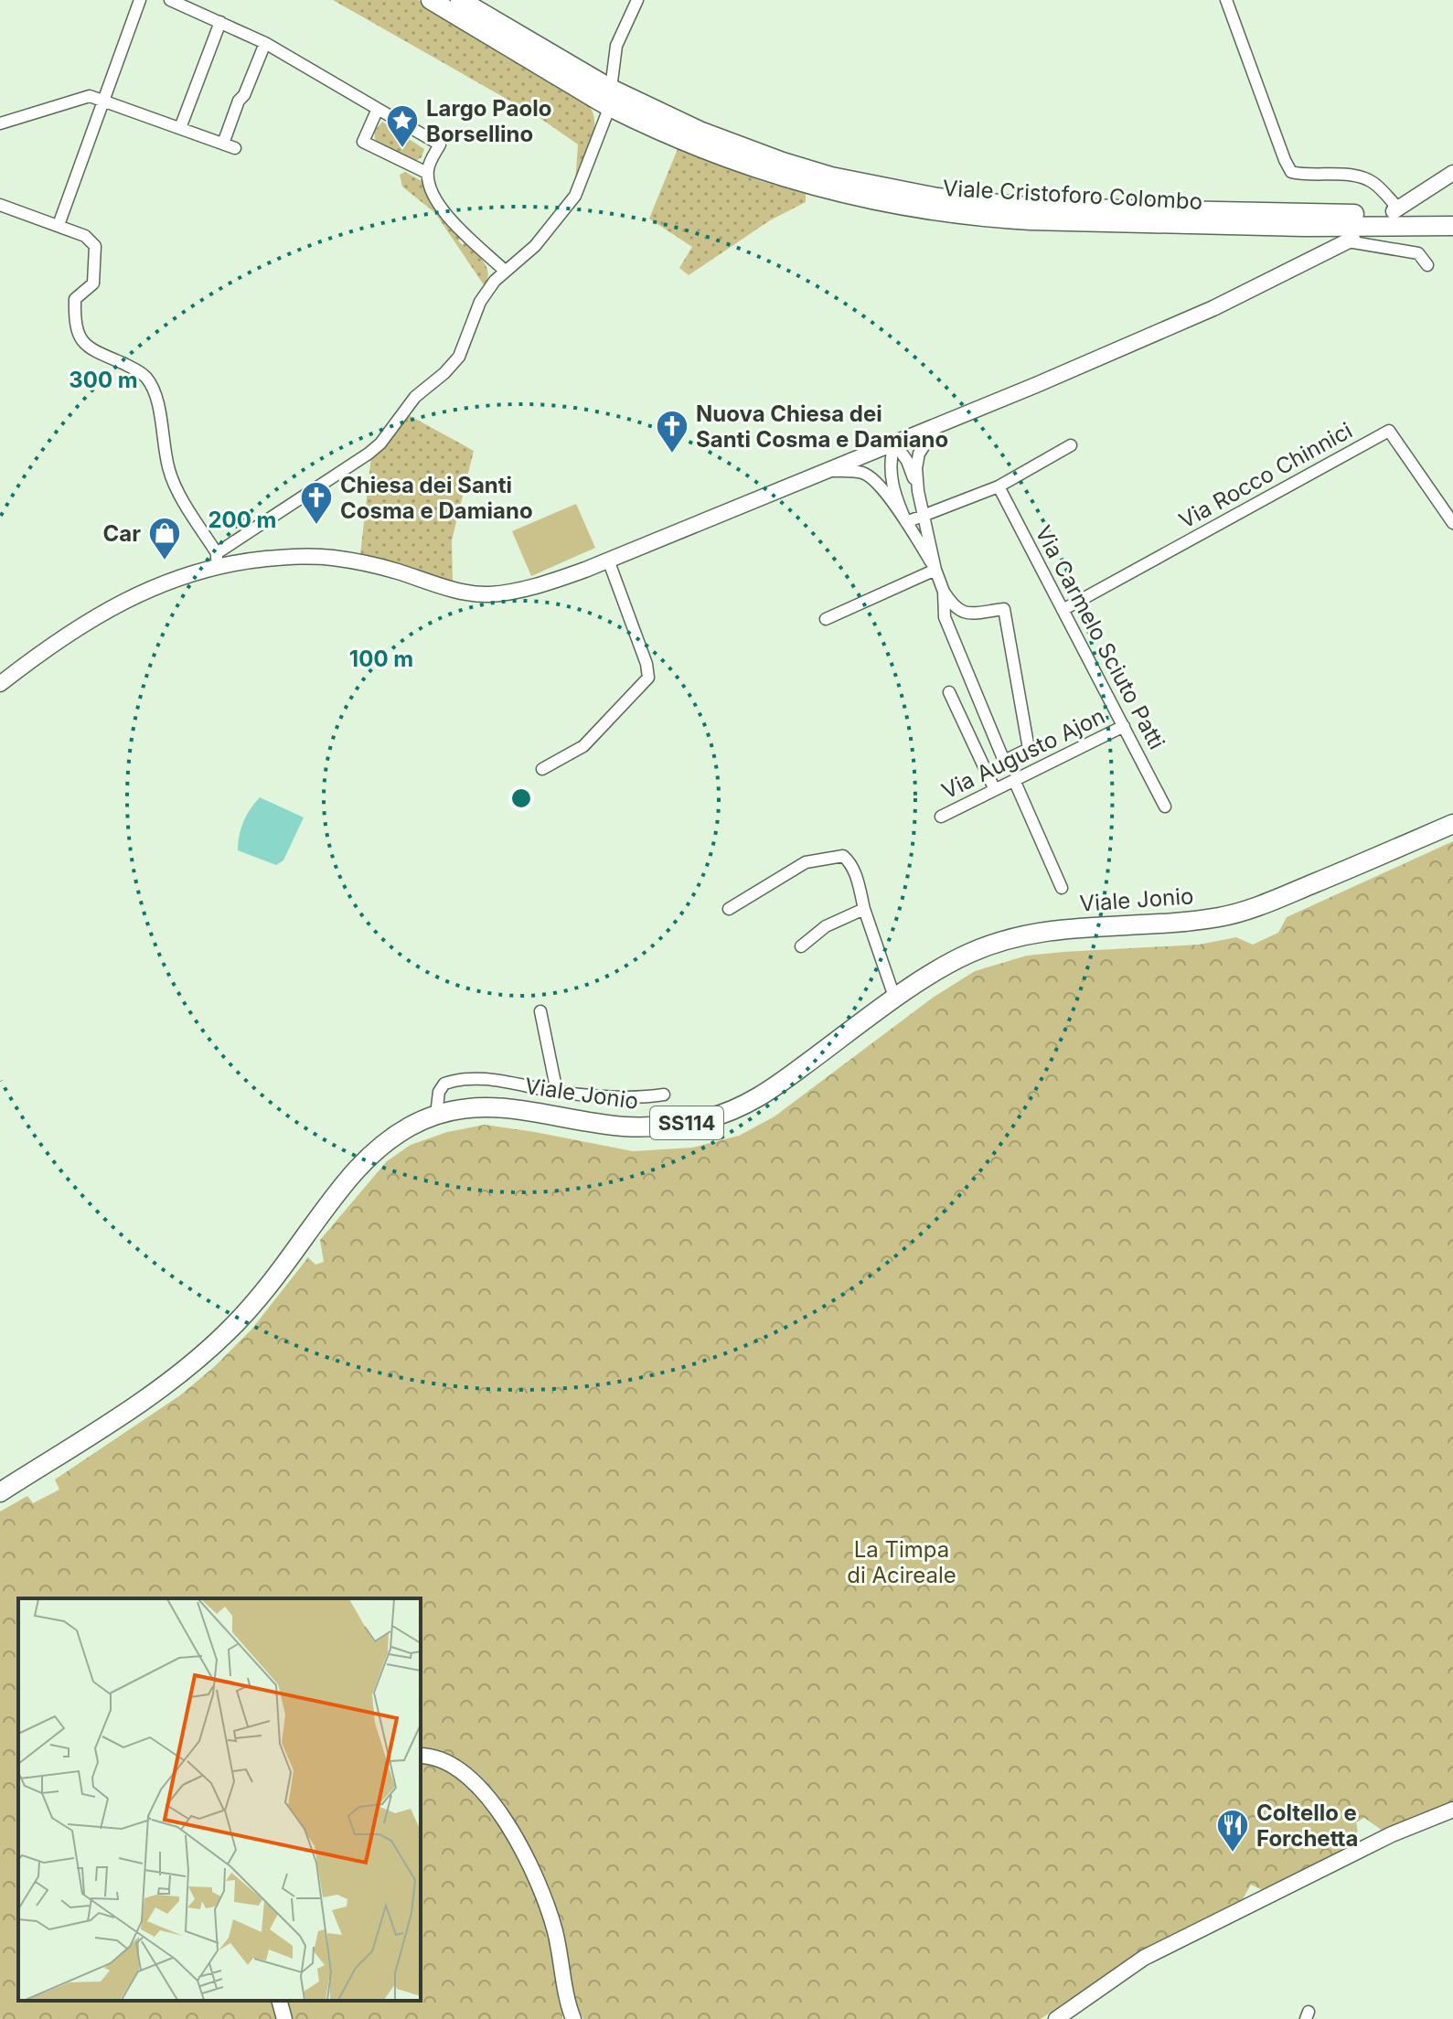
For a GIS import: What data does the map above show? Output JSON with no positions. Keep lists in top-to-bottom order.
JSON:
{
  "streets": {
    "main road": ["Viale Cristoforo Colombo", "Viale Jonio", "SS114"],
    "street": ["Via Rocco Chinnici", "Via Carmelo Sciuto Patti", "Via Augusto Ajon"]
  },
  "crossings": [
    ["Via Rocco Chinnici", "Via Carmelo Sciuto Patti"],
    ["Via Carmelo Sciuto Patti", "Via Augusto Ajon"]
  ],
  "parks": ["La Timpa di Acireale"],
  "places": {
    "place": ["Largo Paolo Borsellino"],
    "church": ["Nuova Chiesa dei Santi Cosma e Damiano", "Chiesa dei Santi Cosma e Damiano"],
    "shop": ["Car"],
    "restaurant": ["Coltello e Forchetta"]
  },
  "rings": ["300 m", "200 m", "100 m"]
}
